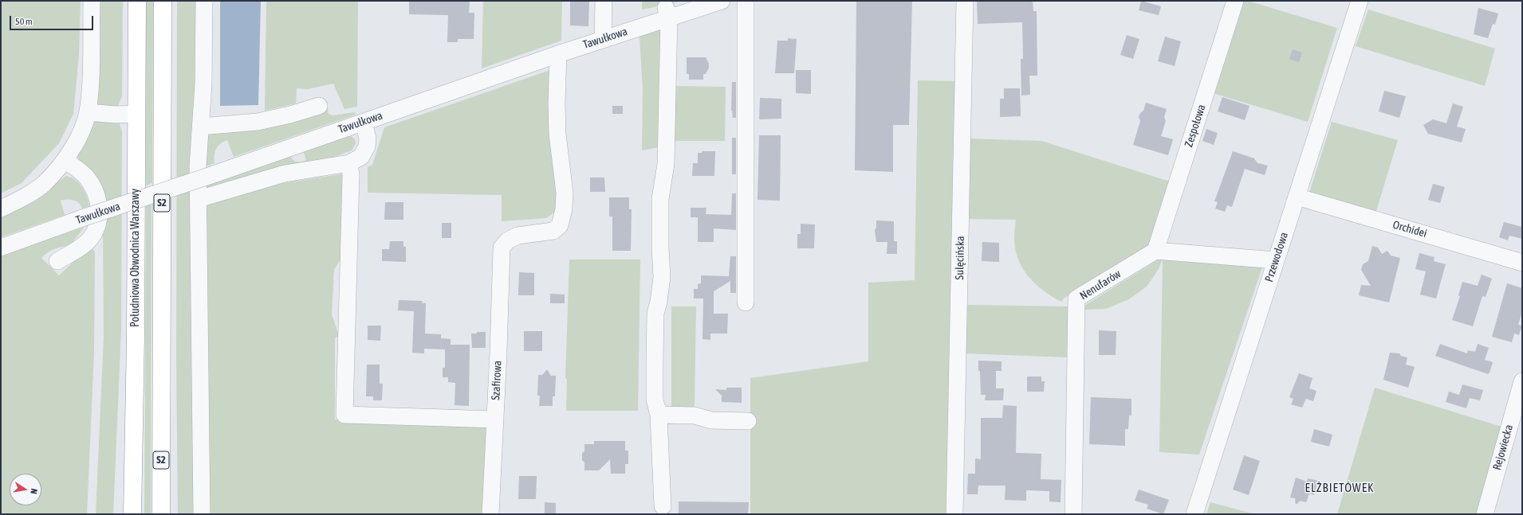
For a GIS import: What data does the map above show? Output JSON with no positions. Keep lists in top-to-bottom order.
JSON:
{
  "streets": {
    "highway": ["S2", "Południowa Obwodnica Warszawy"],
    "street": [
      "Tawułkowa",
      "Zespołowa",
      "Orchidei",
      "Przewodowa",
      "Sulęcińska",
      "Nenufarów",
      "Szafirowa",
      "Rejowiecka"
    ]
  },
  "crossings": [
    ["Tawułkowa", "Szafirowa"],
    ["Zespołowa", "Nenufarów"],
    ["Orchidei", "Przewodowa"]
  ],
  "districts": ["ELŻBIETÓWEK"],
  "scale_bar": "50 m",
  "north": "right"
}
